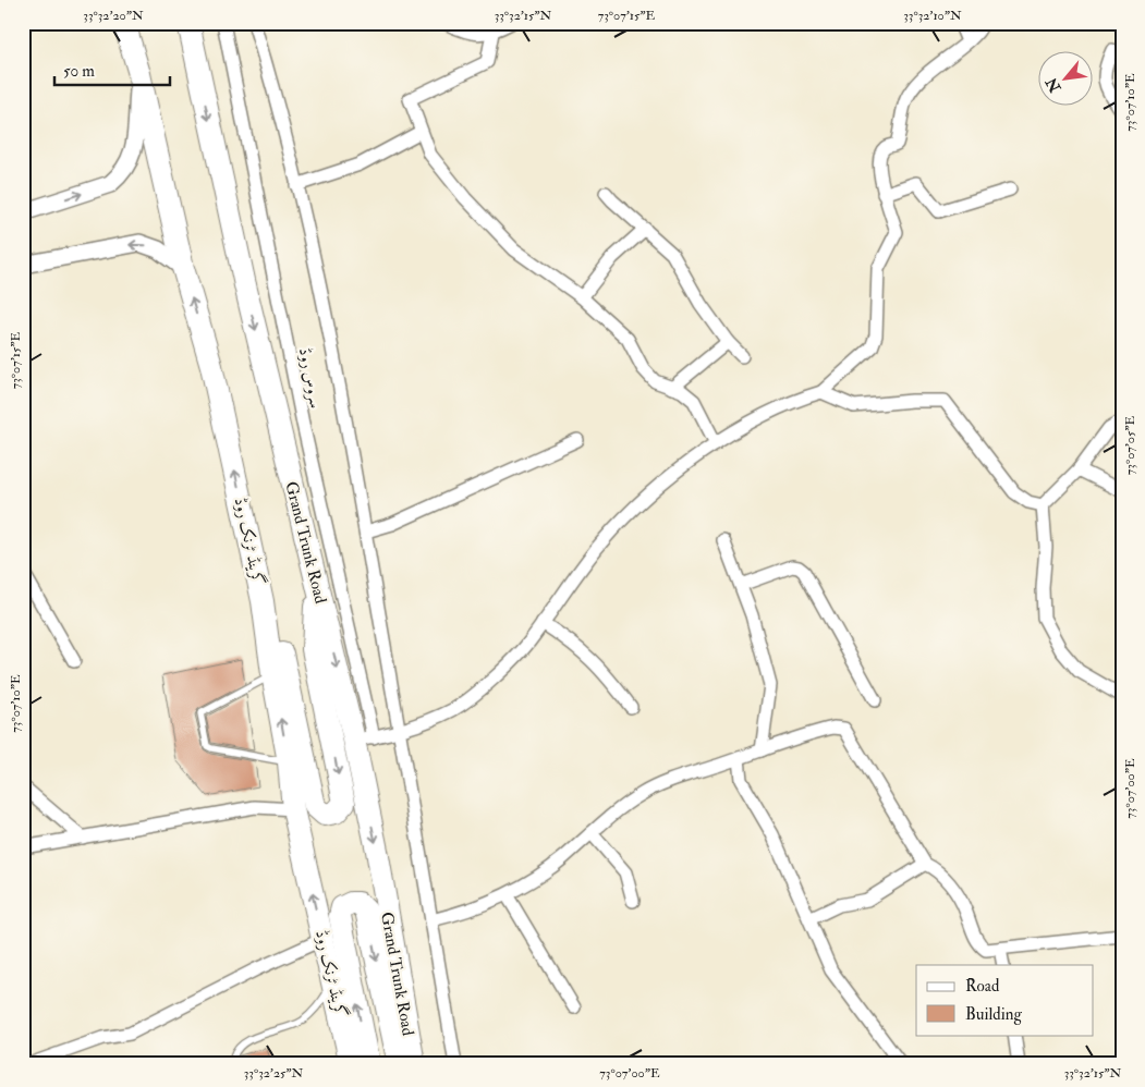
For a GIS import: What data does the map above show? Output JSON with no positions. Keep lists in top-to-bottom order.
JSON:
{
  "streets": {
    "highway": ["گرینڈ ٹرنک روڈ", "Grand Trunk Road"],
    "street": ["سروس روڈ"]
  },
  "crossings": [
    ["سروس روڈ", "Grand Trunk Road"]
  ],
  "one_way": ["گرینڈ ٹرنک روڈ", "Grand Trunk Road"],
  "legend": ["Road", "Building"],
  "scale_bar": "50 m",
  "north": "bottom left",
  "coordinates": [
    "33°32'20\"N",
    "33°32'15\"N",
    "73°07'15\"E",
    "33°32'10\"N",
    "73°07'10\"E",
    "73°07'05\"E",
    "73°07'00\"E",
    "33°32'25\"N"
  ]
}
